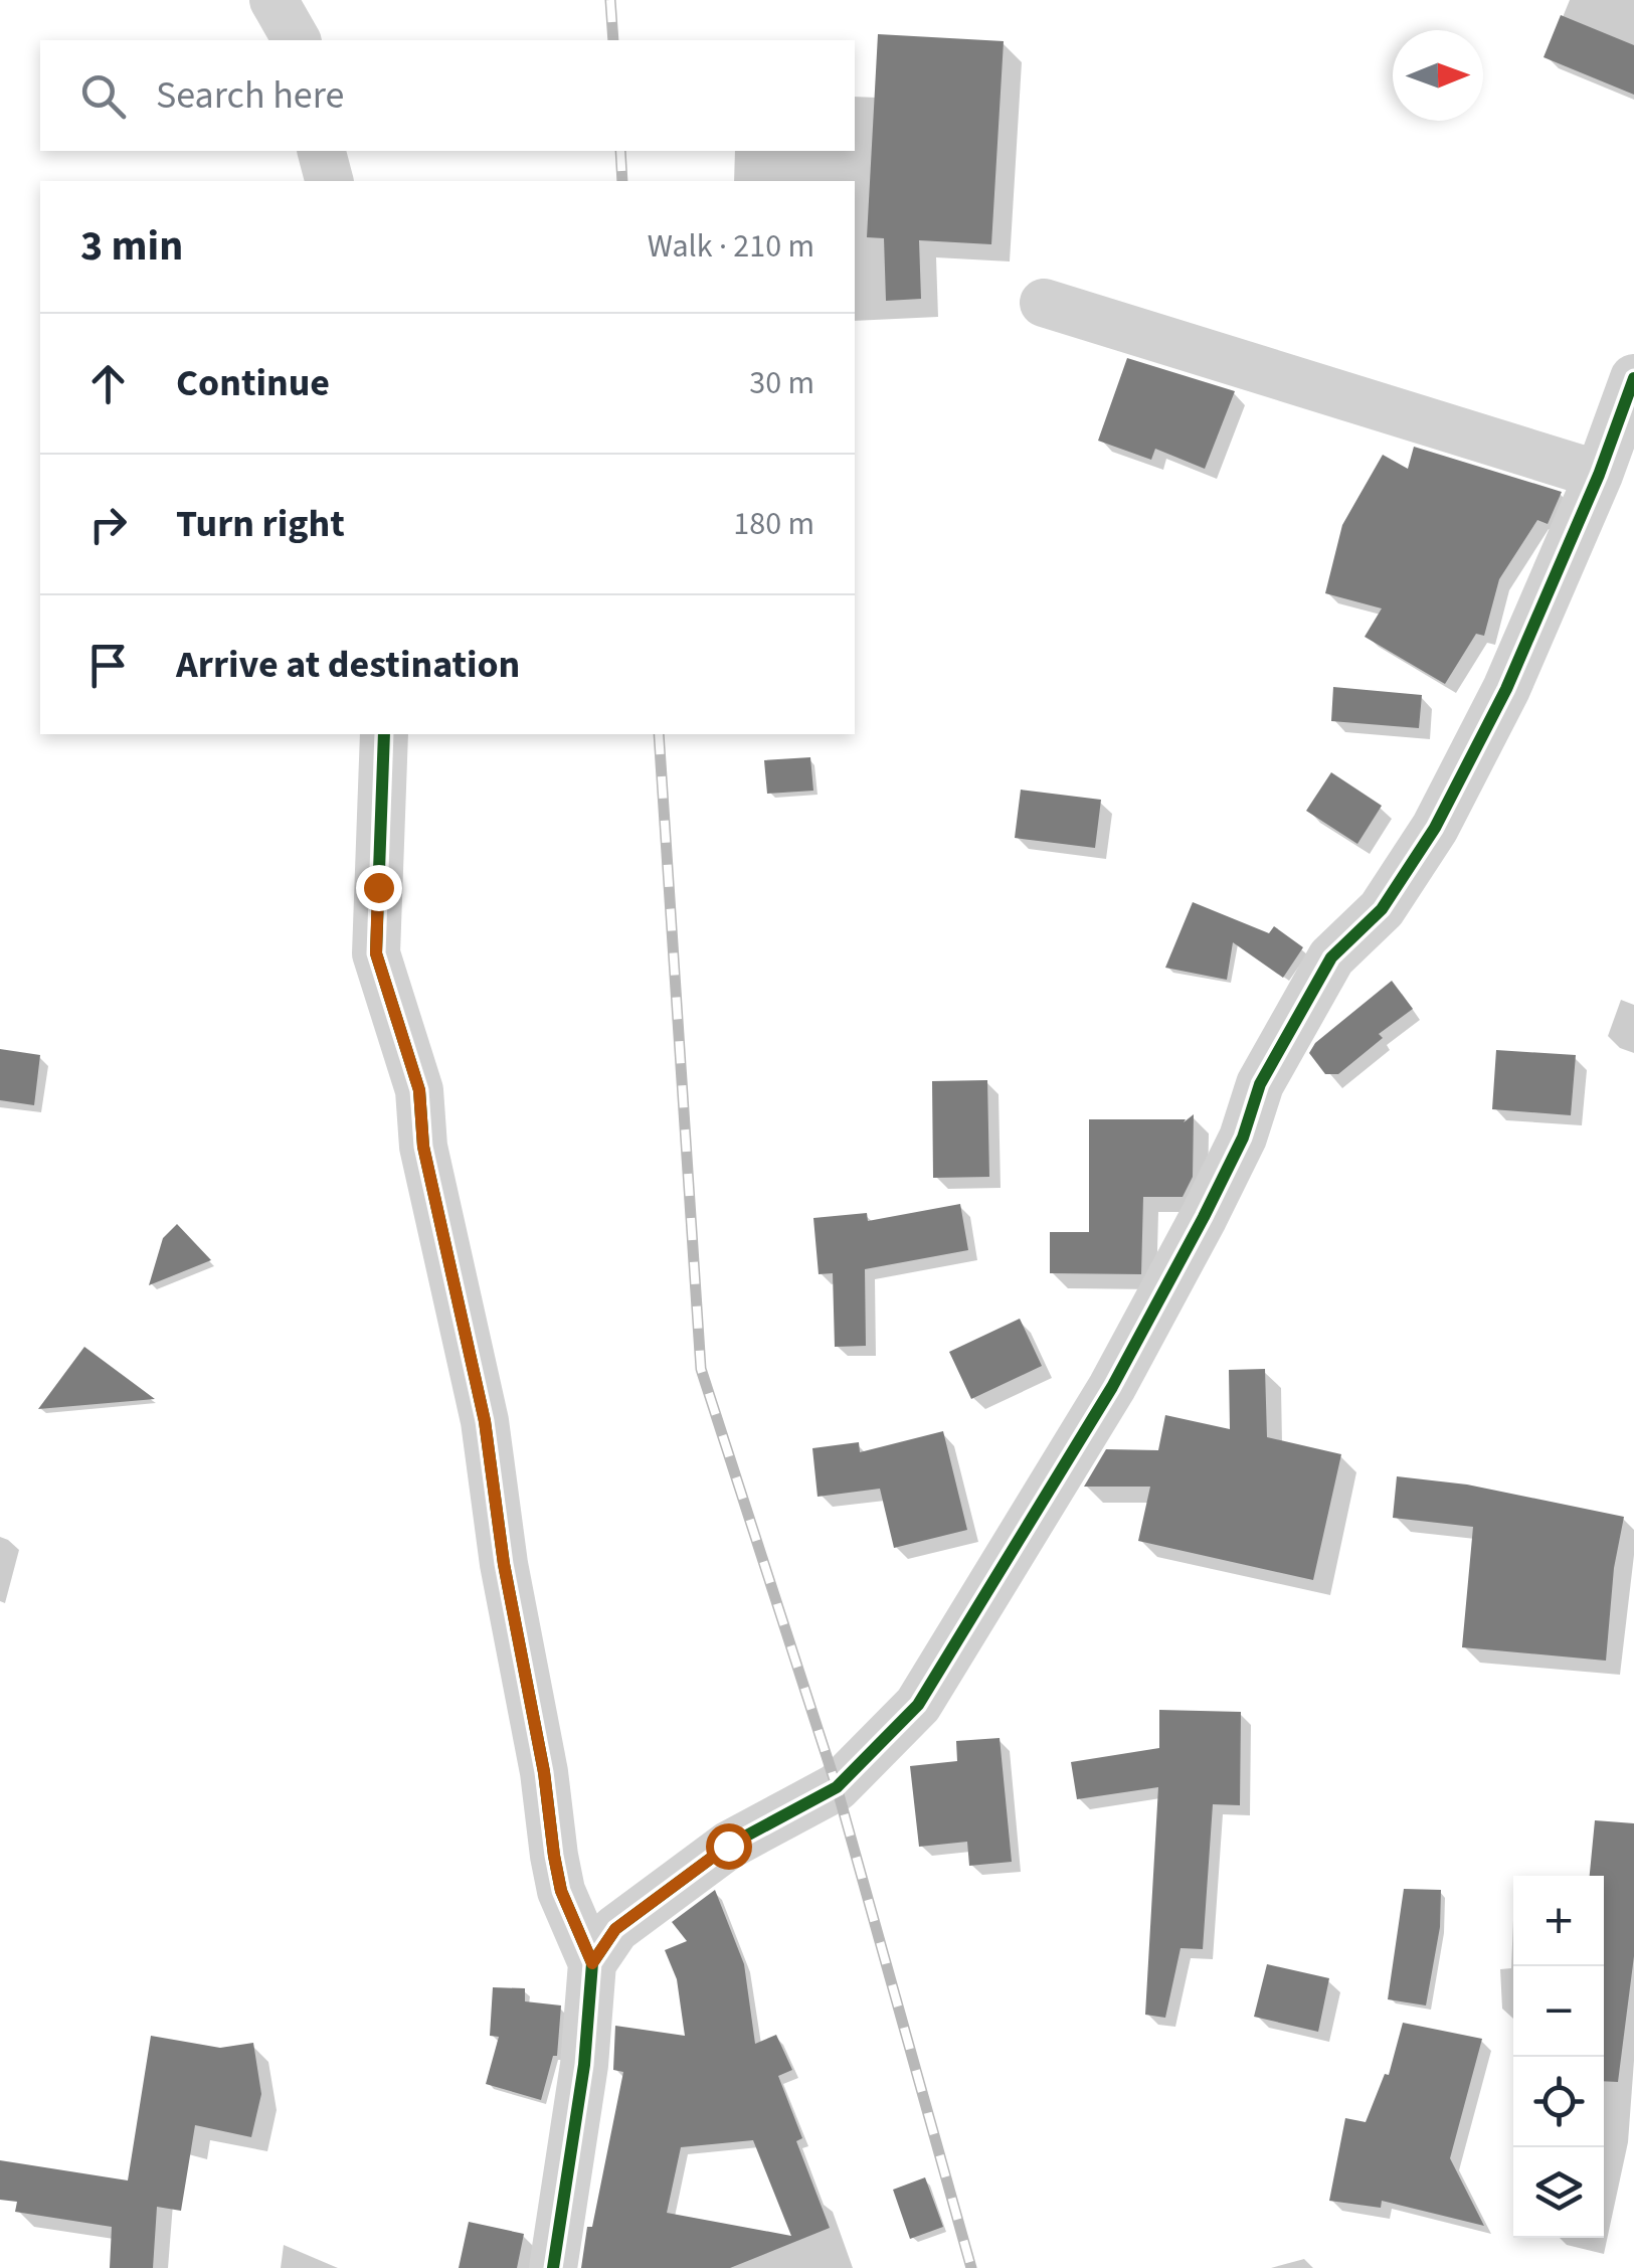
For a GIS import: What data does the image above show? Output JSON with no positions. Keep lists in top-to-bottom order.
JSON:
{
  "north": "right",
  "page": {
    "search": "Search here",
    "heading": ["3 min", "Walk · 210 m"],
    "list": [
      ["Continue", "30 m"],
      ["Turn right", "180 m"],
      "Arrive at destination"
    ],
    "map_buttons": ["+", "−"]
  }
}
